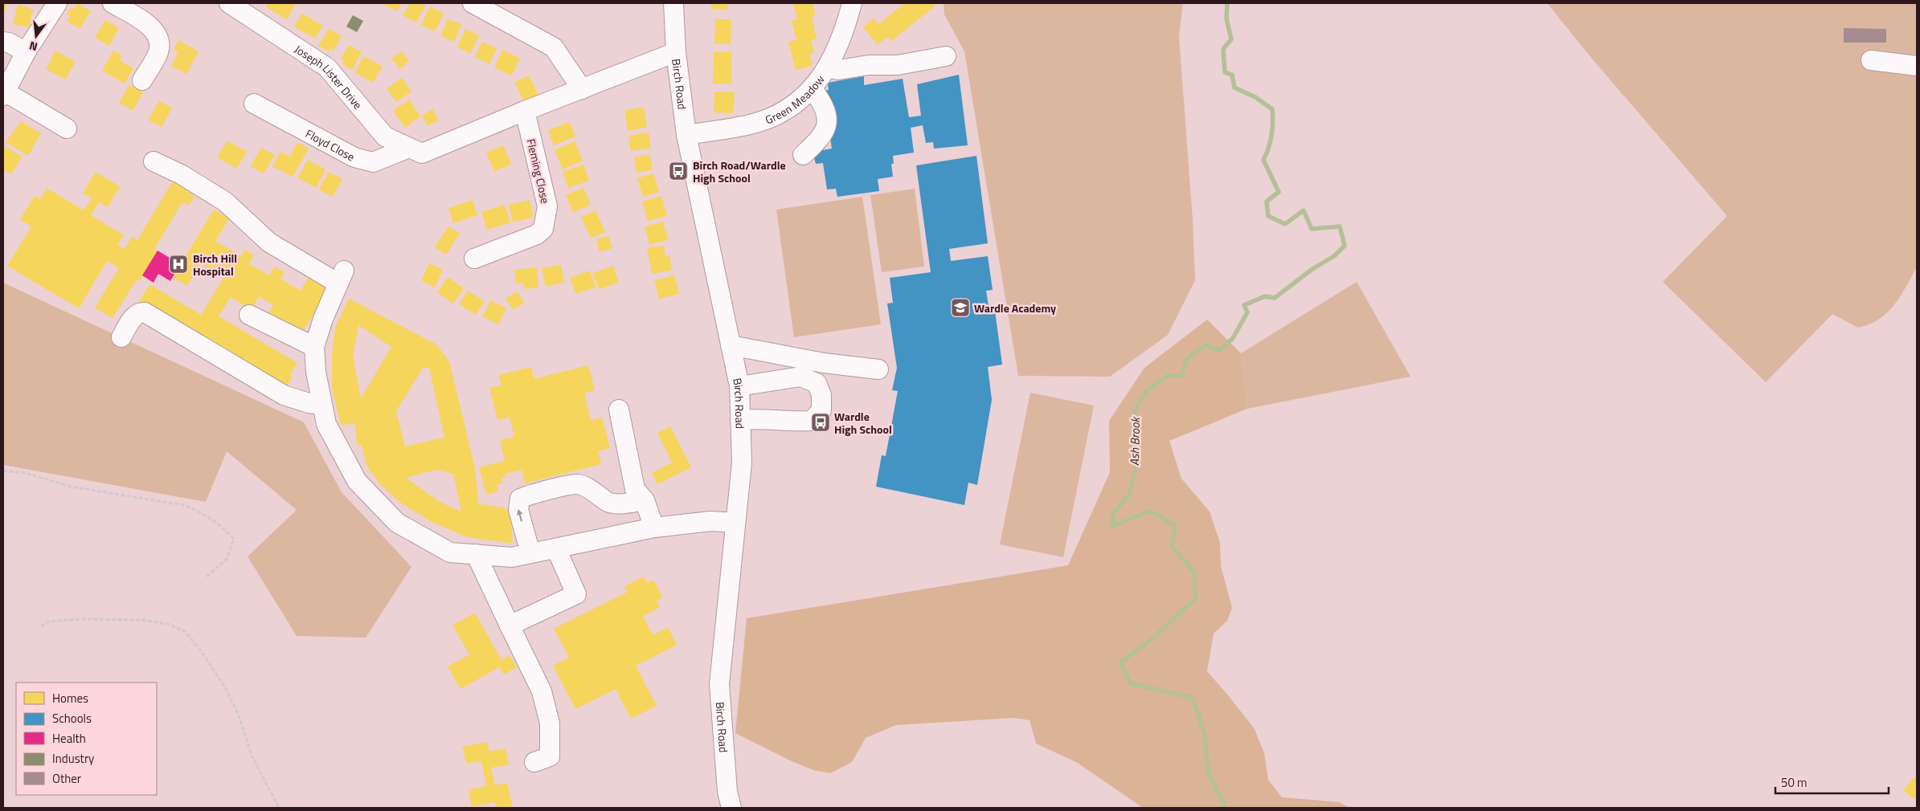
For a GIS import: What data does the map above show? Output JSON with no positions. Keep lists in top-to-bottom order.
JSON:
{
  "streets": {
    "street": [
      "Joseph Lister Drive",
      "Birch Road",
      "Green Meadow",
      "Floyd Close",
      "Fleming Close"
    ]
  },
  "crossings": [
    ["Joseph Lister Drive", "Floyd Close"],
    ["Birch Road", "Green Meadow"],
    ["Birch Road", "Floyd Close"],
    ["Floyd Close", "Fleming Close"]
  ],
  "water": ["Ash Brook"],
  "places": {
    "bus stop": ["Birch Road/Wardle High School", "Wardle High School"],
    "hospital": ["Birch Hill Hospital"],
    "school or university": ["Wardle Academy"]
  },
  "legend": [
    "Homes",
    "Schools",
    "Health",
    "Industry",
    "Other"
  ],
  "scale_bar": "50 m",
  "north": "bottom"
}
